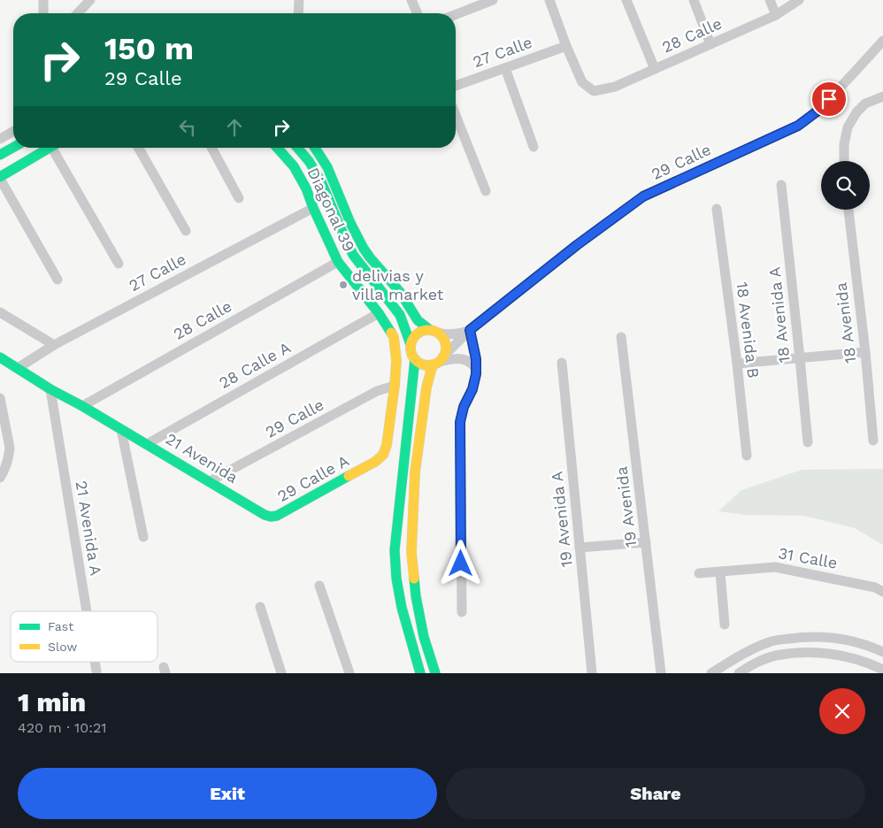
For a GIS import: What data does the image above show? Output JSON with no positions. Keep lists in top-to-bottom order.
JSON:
{
  "streets": {
    "street": [
      "28 Calle",
      "27 Calle",
      "29 Calle",
      "Diagonal 39",
      "18 Avenida A",
      "18 Avenida",
      "18 Avenida B",
      "28 Calle A",
      "21 Avenida",
      "29 Calle A",
      "19 Avenida",
      "19 Avenida A",
      "21 Avenida A",
      "31 Calle"
    ]
  },
  "crossings": [
    ["28 Calle", "27 Calle"],
    ["28 Calle", "Diagonal 39"],
    ["28 Calle", "21 Avenida"],
    ["27 Calle", "Diagonal 39"],
    ["27 Calle", "21 Avenida"],
    ["29 Calle", "Diagonal 39"],
    ["29 Calle", "21 Avenida"],
    ["Diagonal 39", "28 Calle A"],
    ["Diagonal 39", "29 Calle A"],
    ["28 Calle A", "21 Avenida"],
    ["21 Avenida", "29 Calle A"],
    ["21 Avenida", "21 Avenida A"]
  ],
  "places": ["delivias y villa market"],
  "legend": ["Fast", "Slow"],
  "page": {
    "turn": ["150 m", "29 Calle"],
    "heading": ["1 min", "420 m · 10:21"],
    "buttons": ["Exit", "Share"]
  }
}
